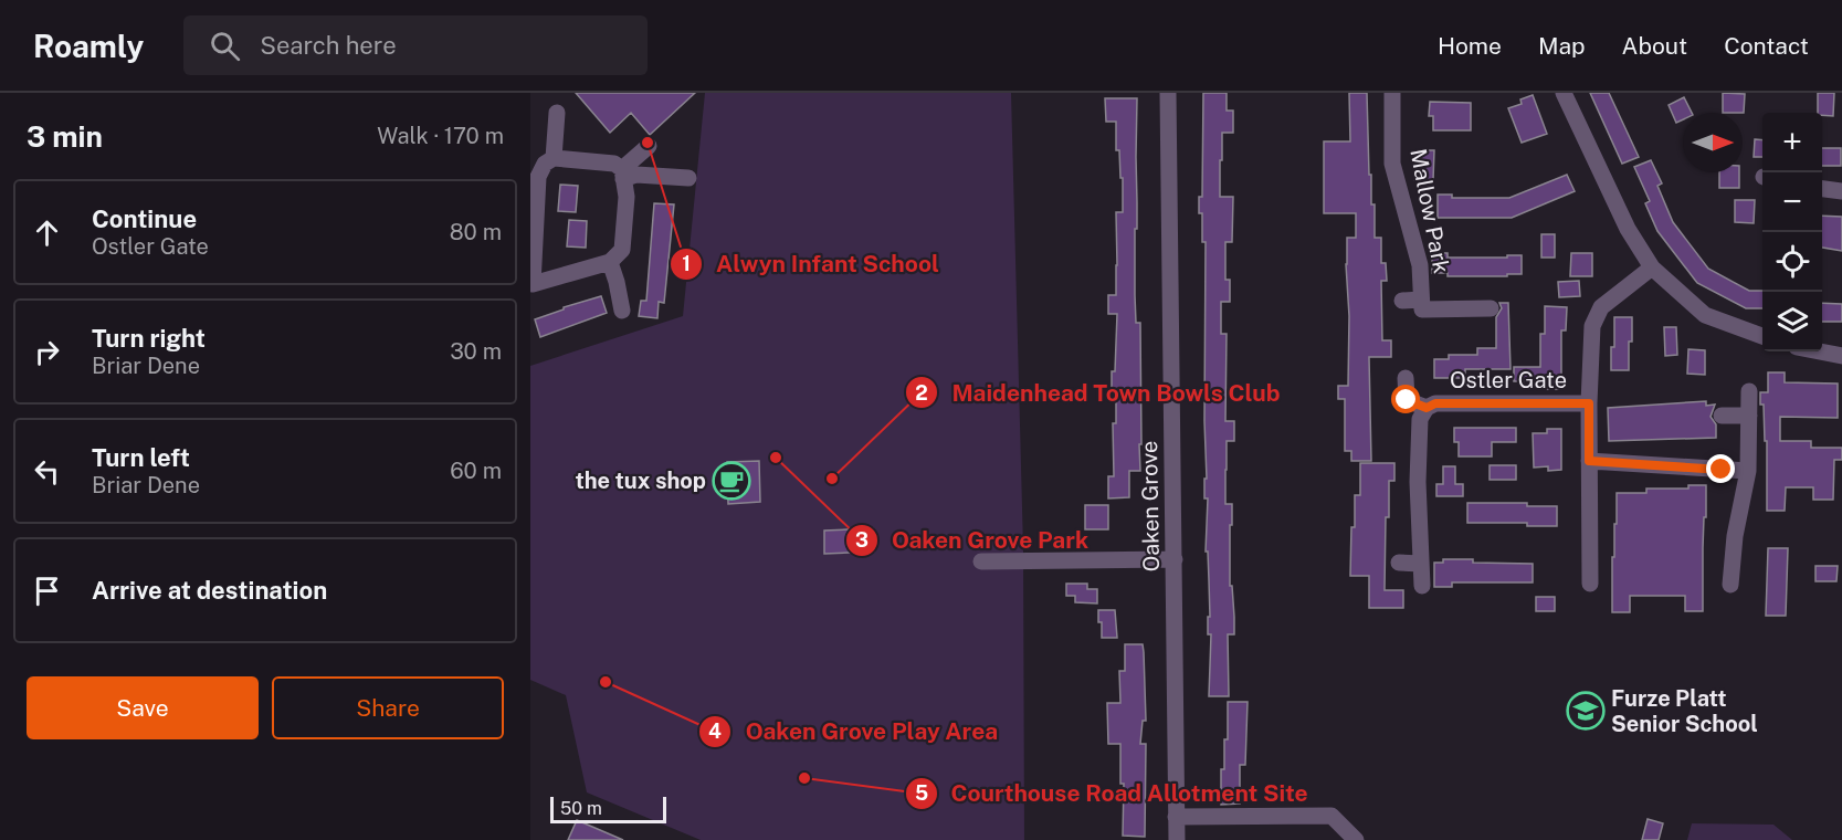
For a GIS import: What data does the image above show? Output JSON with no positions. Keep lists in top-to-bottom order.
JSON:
{
  "streets": {
    "street": ["Mallow Park", "Ostler Gate", "Oaken Grove"]
  },
  "places": {
    "other": [
      "Alwyn Infant School",
      "Oaken Grove Park",
      "Maidenhead Town Bowls Club",
      "Oaken Grove Play Area",
      "Courthouse Road Allotment Site"
    ],
    "cafe": ["the tux shop"],
    "school or university": ["Furze Platt Senior School"]
  },
  "scale_bar": "50 m",
  "north": "right",
  "page": {
    "header": "Roamly",
    "search": "Search here",
    "nav": [
      "Home",
      "Map",
      "About",
      "Contact"
    ],
    "heading": ["3 min", "Walk · 170 m"],
    "map_buttons": ["+", "−"],
    "list": [
      ["Continue", "Ostler Gate", "80 m"],
      ["Turn right", "Briar Dene", "30 m"],
      ["Turn left", "Briar Dene", "60 m"],
      "Arrive at destination"
    ],
    "buttons": ["Save", "Share"],
    "scale": "50 m"
  }
}
